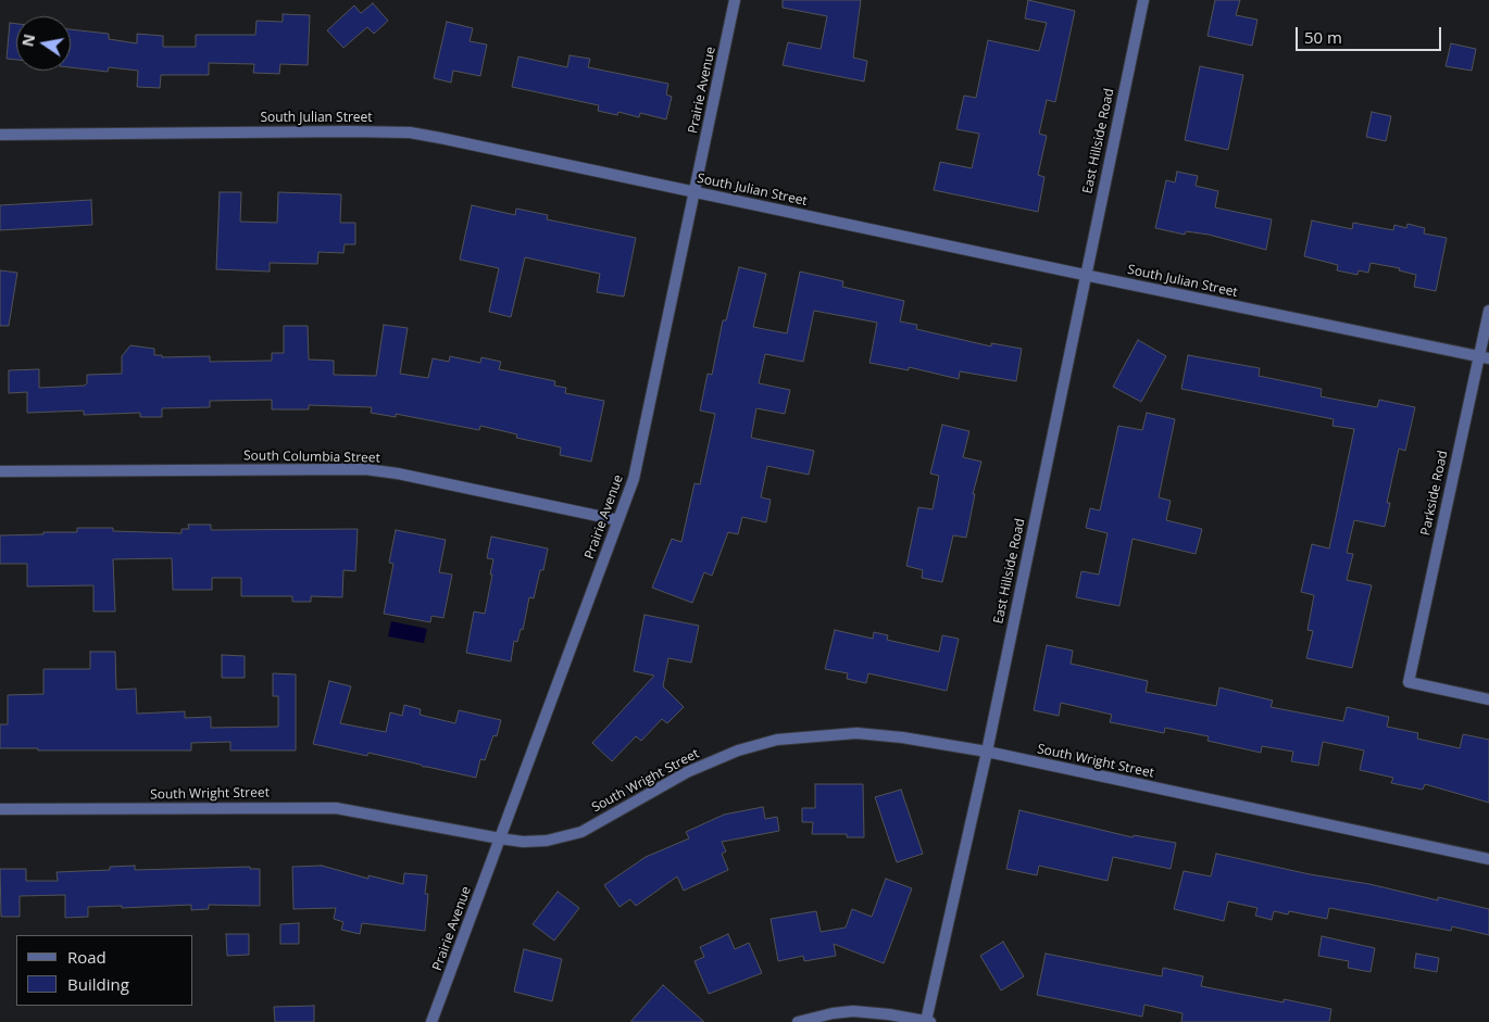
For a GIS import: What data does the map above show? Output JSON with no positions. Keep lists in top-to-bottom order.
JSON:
{
  "streets": {
    "street": [
      "Prairie Avenue",
      "South Julian Street",
      "East Hillside Road",
      "South Columbia Street",
      "Parkside Road",
      "South Wright Street"
    ]
  },
  "crossings": [
    ["Prairie Avenue", "South Julian Street"],
    ["Prairie Avenue", "South Columbia Street"],
    ["Prairie Avenue", "South Wright Street"],
    ["South Julian Street", "East Hillside Road"],
    ["South Julian Street", "Parkside Road"],
    ["East Hillside Road", "South Wright Street"]
  ],
  "legend": ["Road", "Building"],
  "scale_bar": "50 m",
  "north": "left"
}
